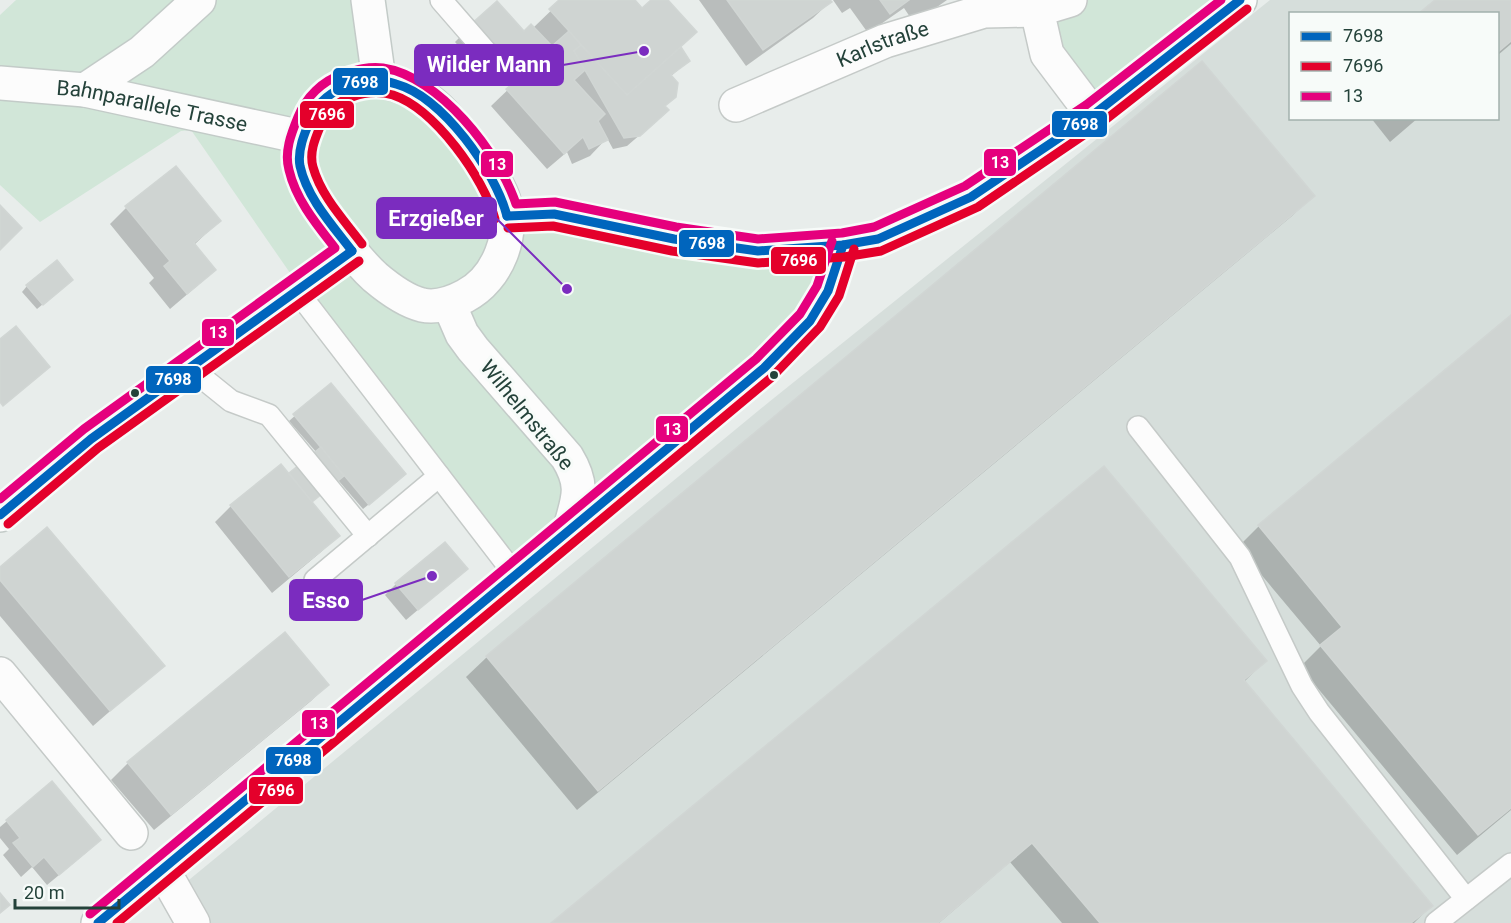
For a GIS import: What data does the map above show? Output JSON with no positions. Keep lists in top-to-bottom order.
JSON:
{
  "streets": {
    "street": ["Karlstraße", "Bahnparallele Trasse", "Wilhelmstraße"]
  },
  "crossings": [
    ["Bahnparallele Trasse", "Wilhelmstraße"]
  ],
  "places": ["Wilder Mann", "Erzgießer", "Esso"],
  "lines": ["transit line 7698", "transit line 13", "transit line 7696"],
  "legend": ["7698", "7696", "13"],
  "scale_bar": "20 m"
}
